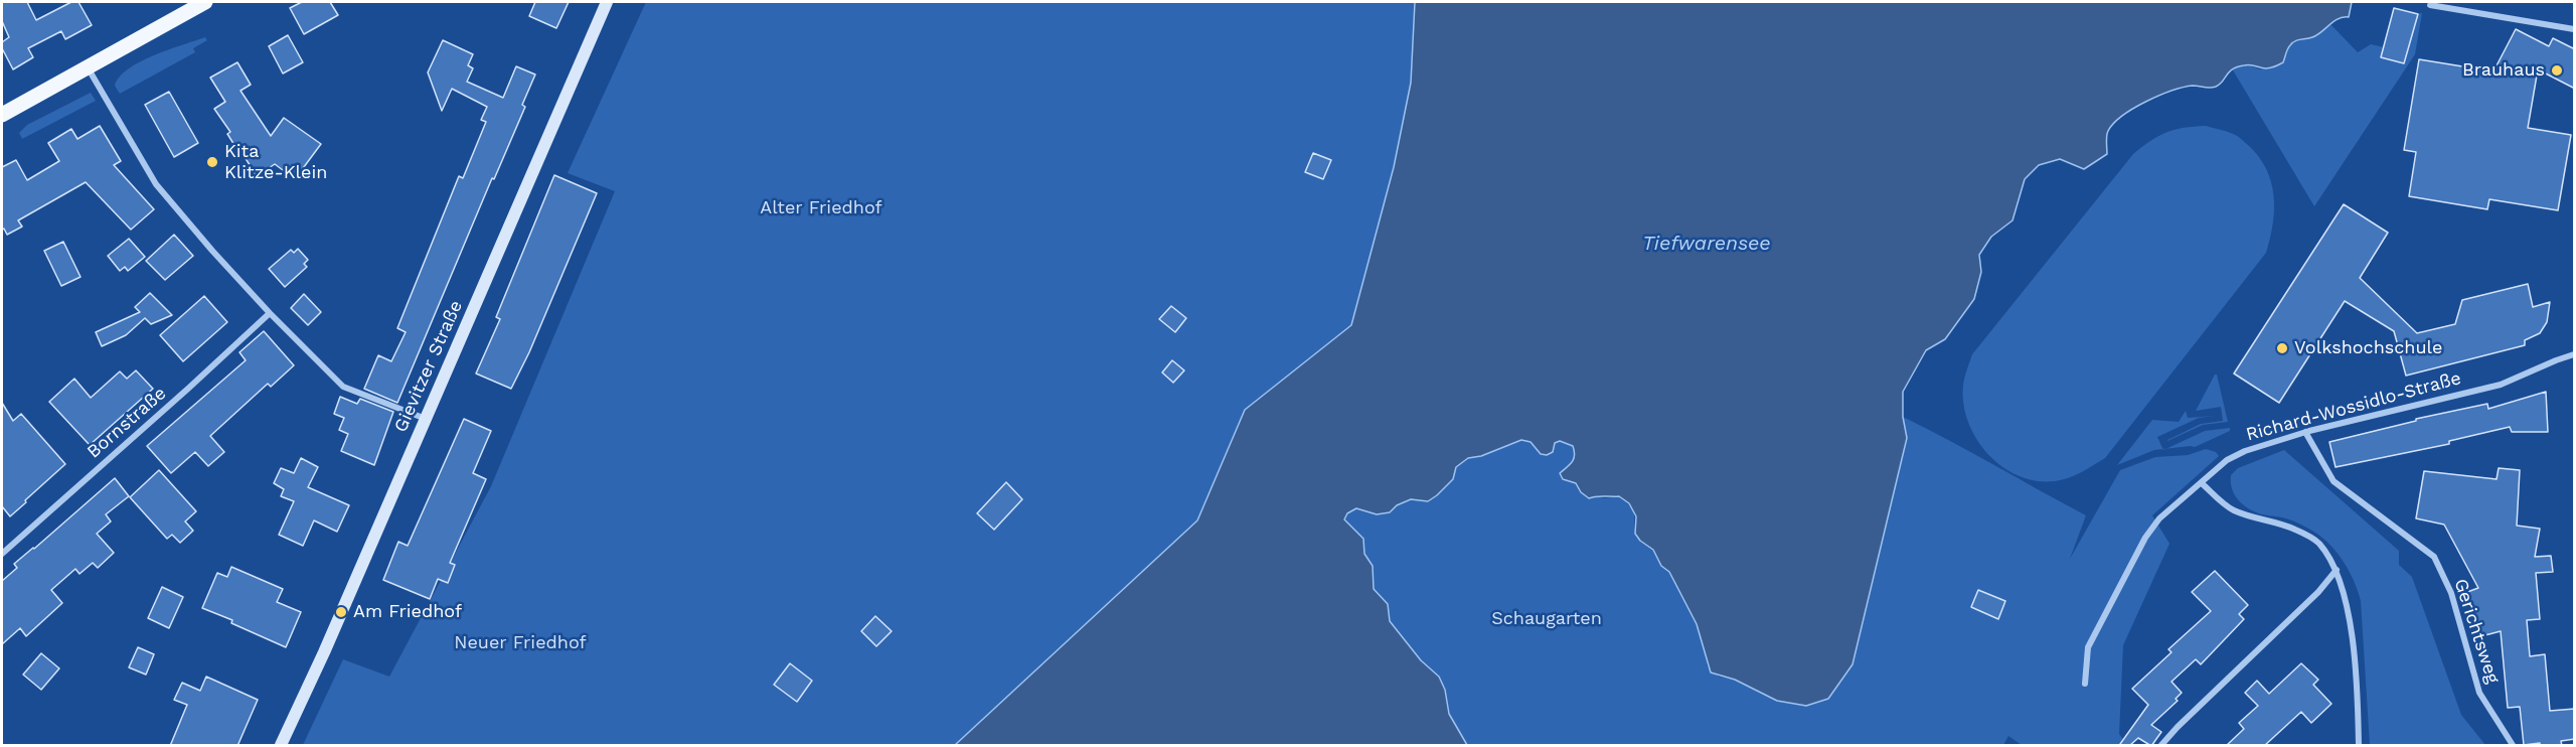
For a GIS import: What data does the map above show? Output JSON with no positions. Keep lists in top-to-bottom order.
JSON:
{
  "streets": {
    "main road": ["Gievitzer Straße"],
    "street": ["Richard-Wossidlo-Straße", "Bornstraße", "Gerichtsweg"]
  },
  "crossings": [
    ["Richard-Wossidlo-Straße", "Gerichtsweg"]
  ],
  "water": ["Tiefwarensee"],
  "parks": ["Alter Friedhof", "Schaugarten", "Neuer Friedhof"],
  "places": [
    "Brauhaus",
    "Kita Klitze-Klein",
    "Volkshochschule",
    "Am Friedhof"
  ]
}
